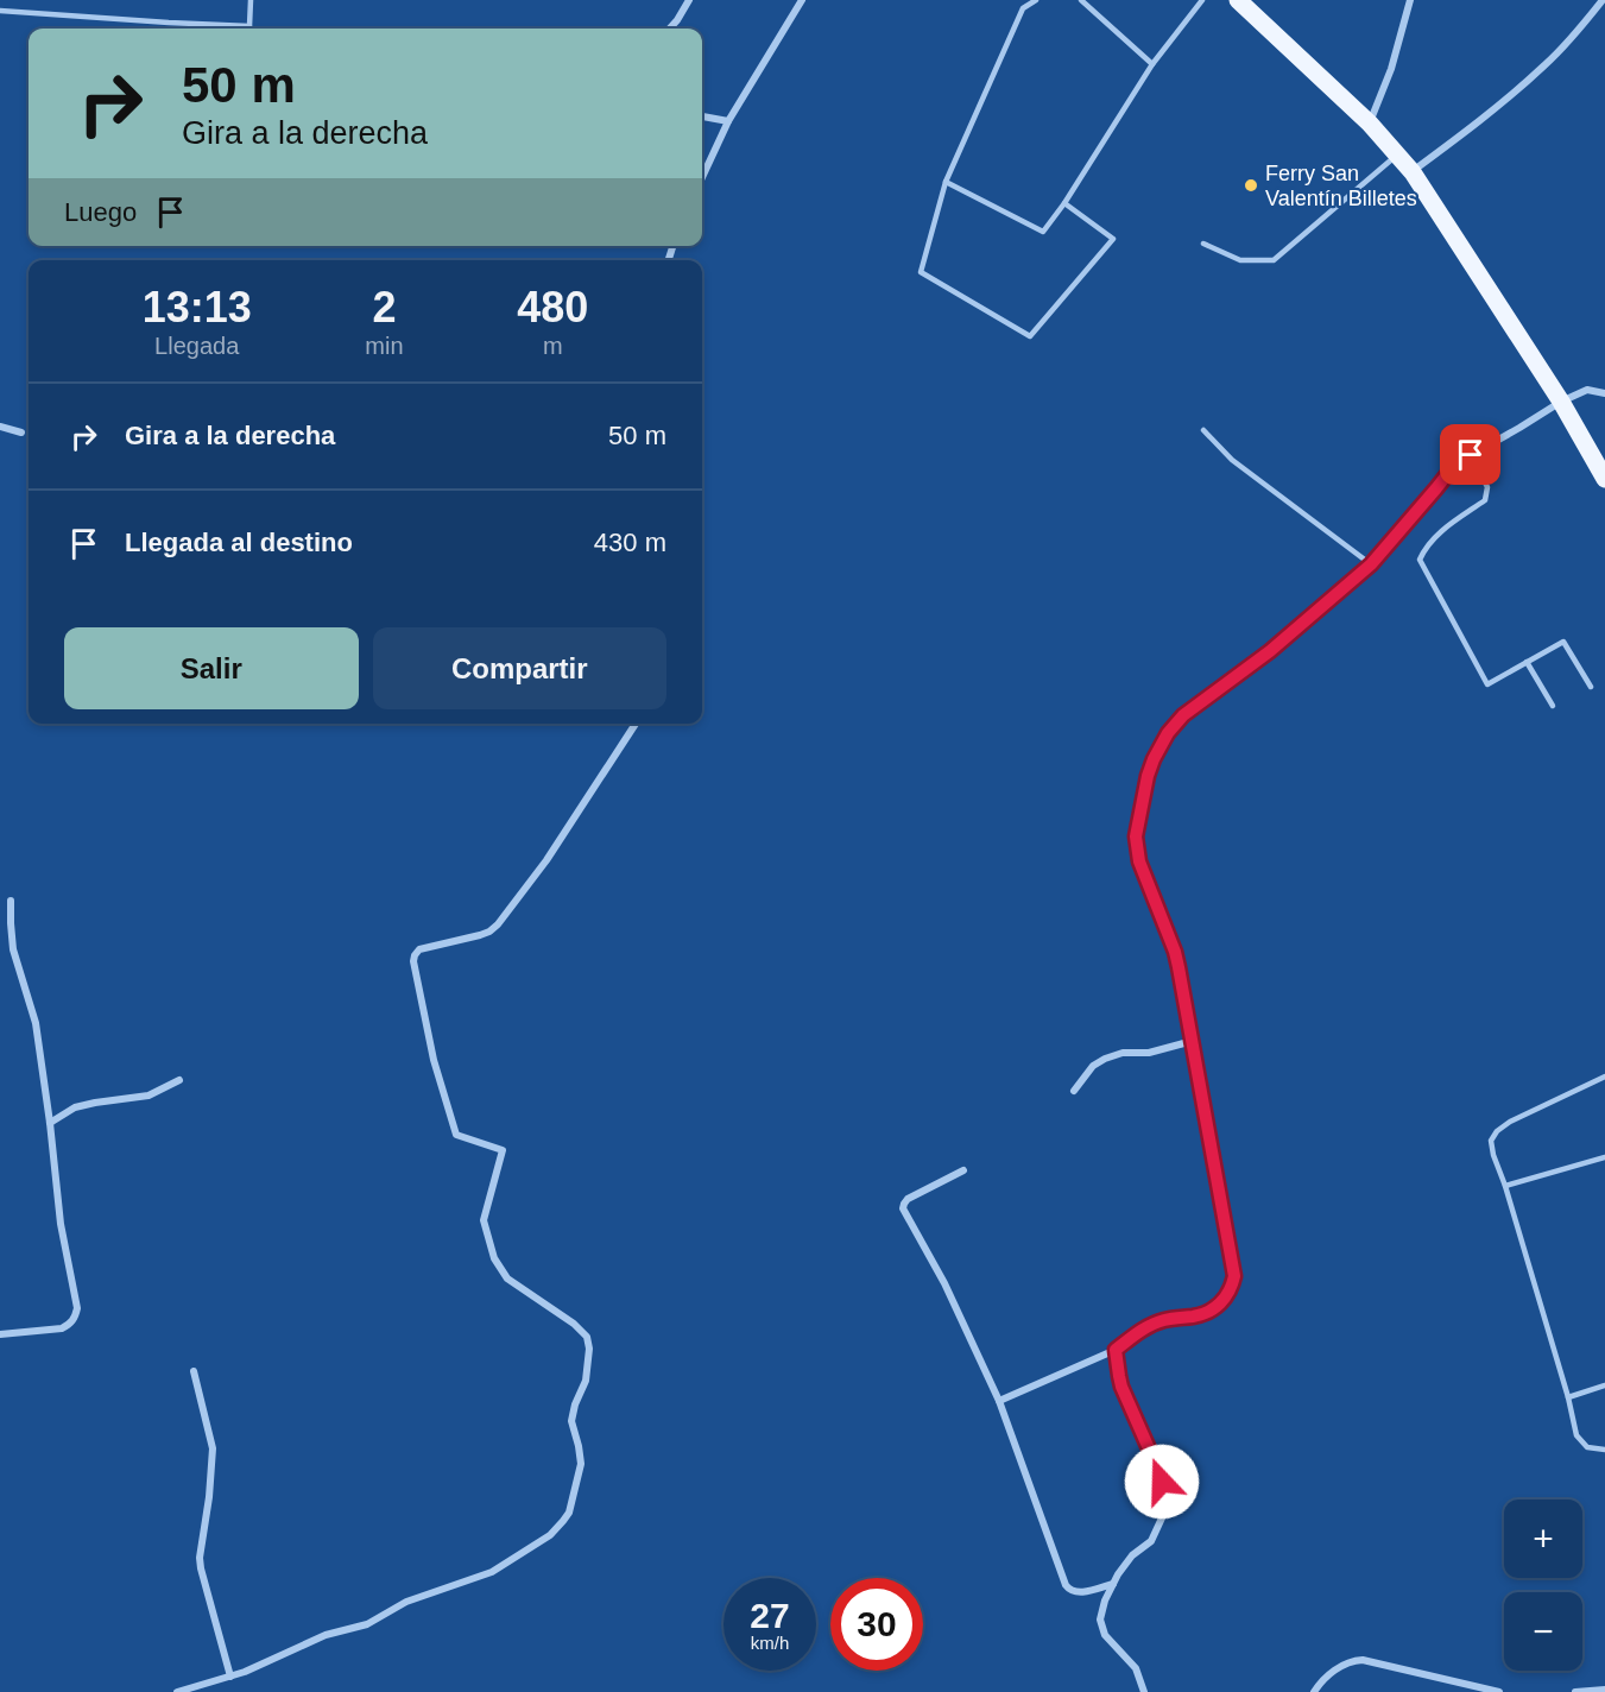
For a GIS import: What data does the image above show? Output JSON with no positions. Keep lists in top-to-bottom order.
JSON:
{
  "places": ["Ferry San Valentín Billetes"],
  "page": {
    "turn": ["50 m", "Gira a la derecha"],
    "then": "Luego",
    "eta": [
      "13:13",
      "Llegada",
      "2",
      "min",
      "480",
      "m"
    ],
    "list": [
      {
        "name": "Gira a la derecha",
        "value": "50 m"
      },
      {
        "name": "Llegada al destino",
        "value": "430 m"
      }
    ],
    "buttons": ["Salir", "Compartir"],
    "map_buttons": ["+", "−"],
    "speed": "27 km/h",
    "limit": "30"
  }
}
